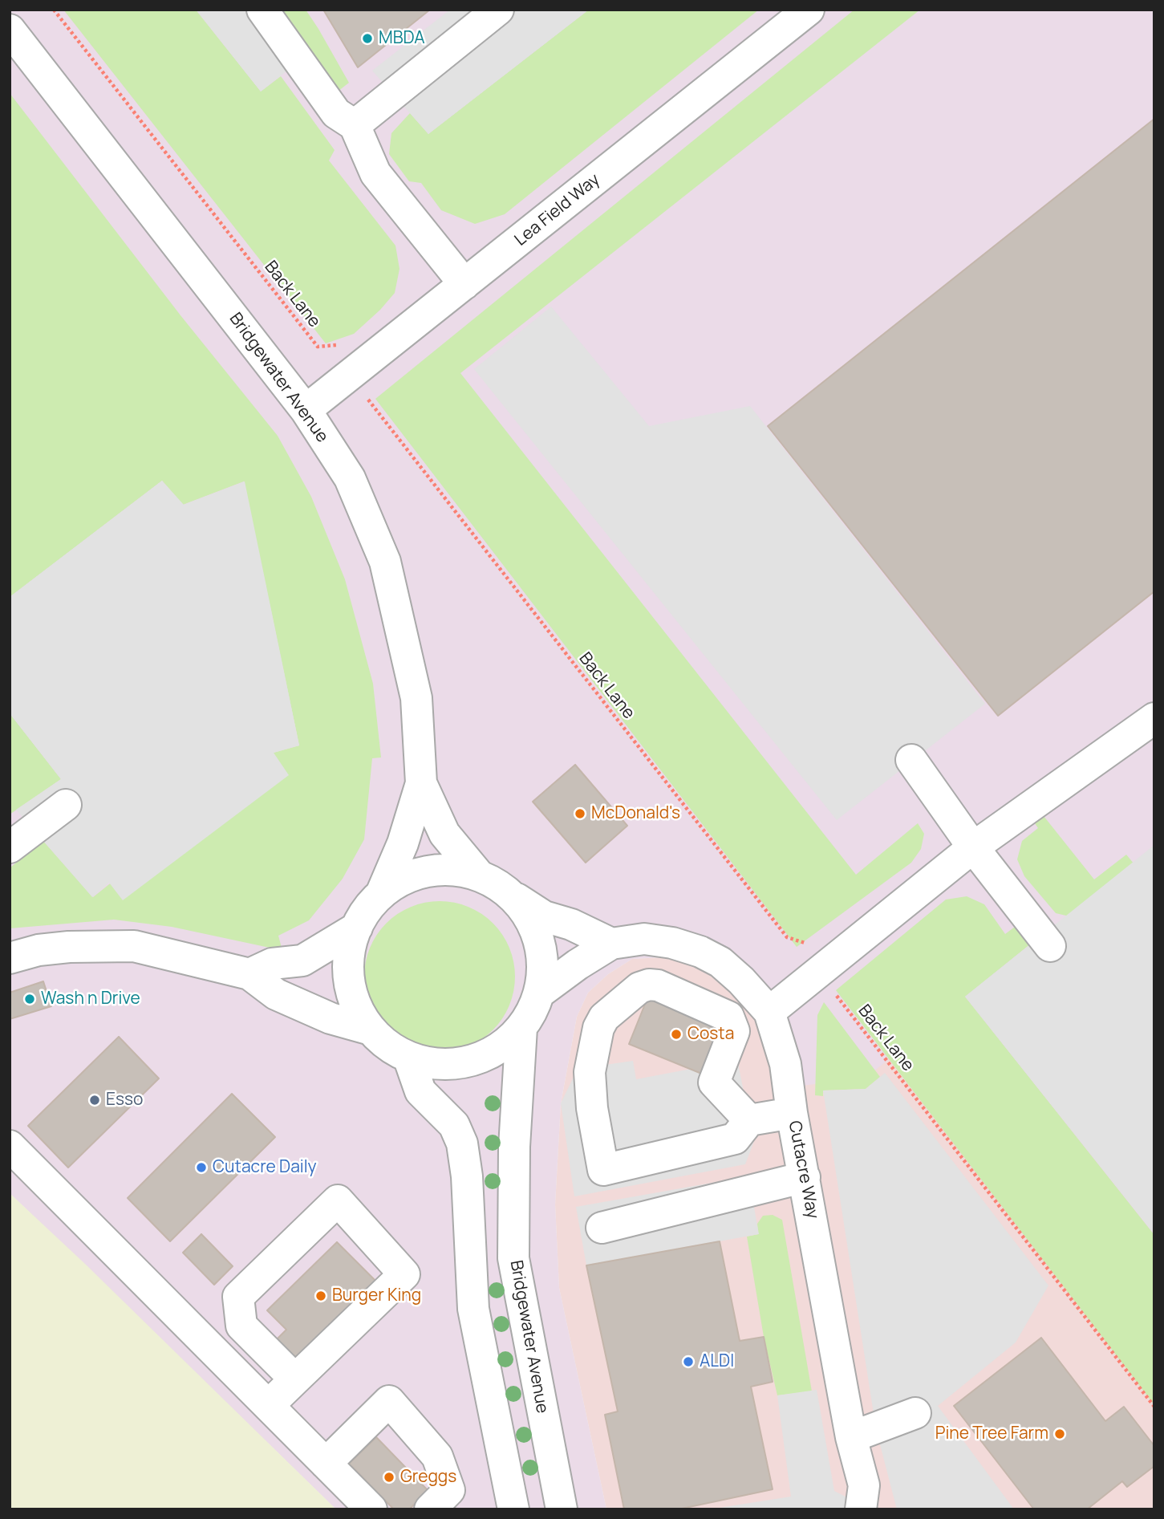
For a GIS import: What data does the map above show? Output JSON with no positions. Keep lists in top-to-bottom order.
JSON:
{
  "streets": {
    "street": ["Lea Field Way", "Bridgewater Avenue", "Cutacre Way"],
    "path": ["Back Lane"]
  },
  "crossings": [
    ["Lea Field Way", "Back Lane"],
    ["Lea Field Way", "Bridgewater Avenue"],
    ["Bridgewater Avenue", "Cutacre Way"]
  ],
  "places": [
    "MBDA",
    "McDonald's",
    "Wash n Drive",
    "Costa",
    "Esso",
    "Cutacre Daily",
    "Burger King",
    "ALDI",
    "Pine Tree Farm",
    "Greggs"
  ]
}
